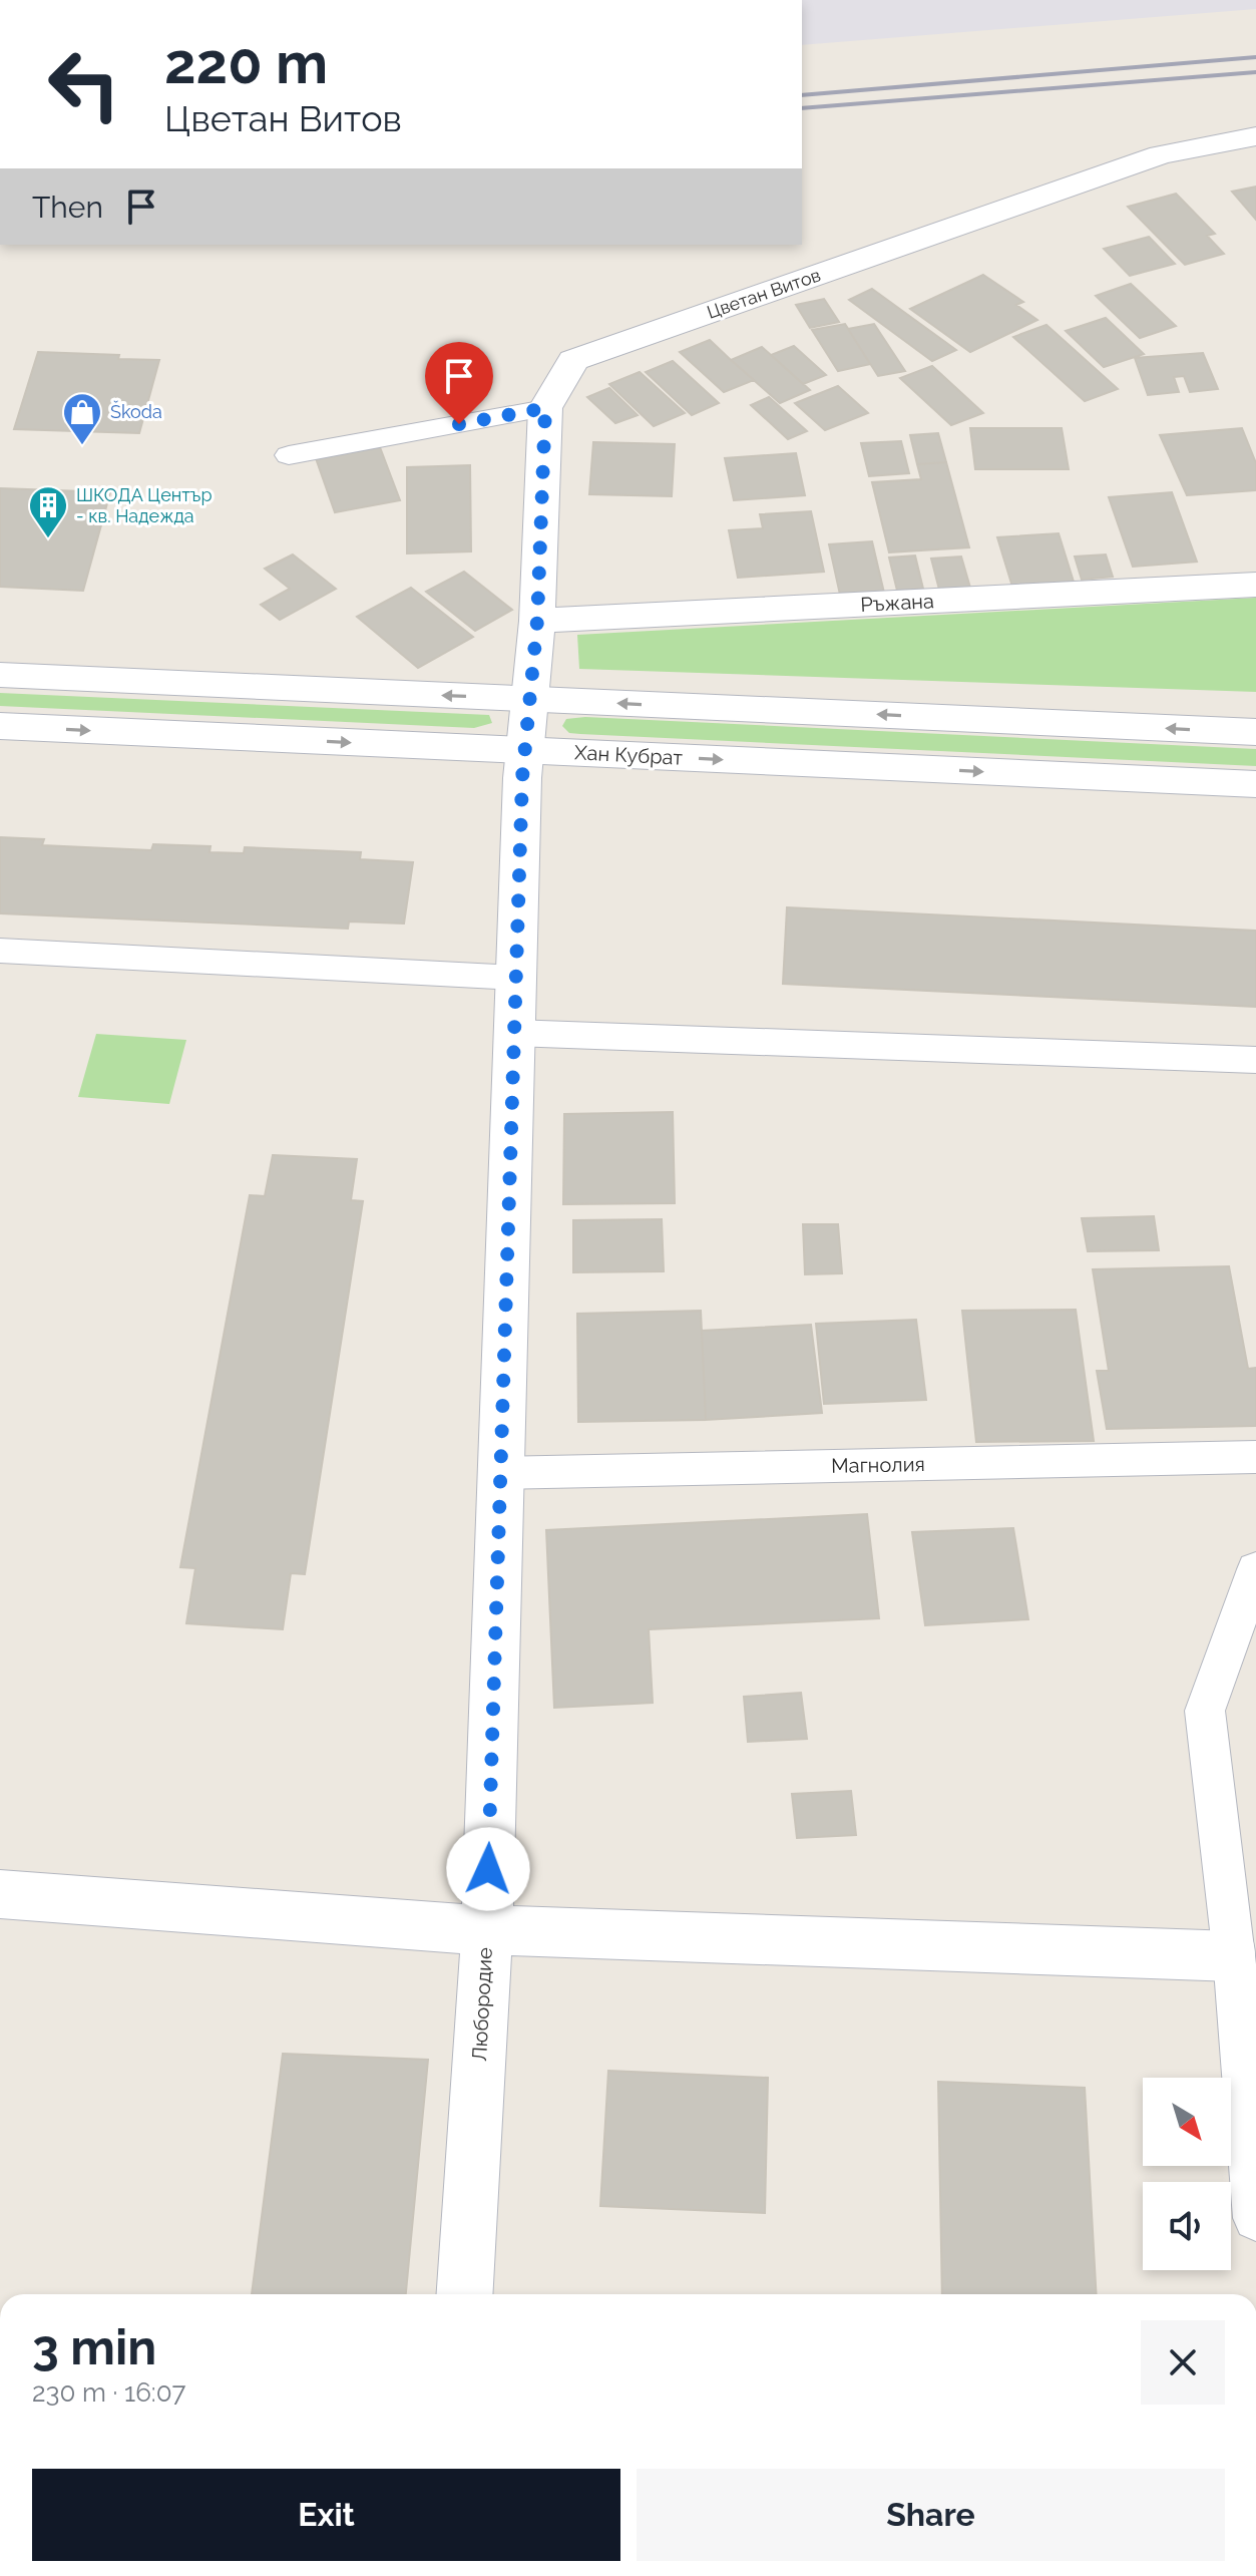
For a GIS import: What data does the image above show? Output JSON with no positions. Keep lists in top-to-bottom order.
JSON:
{
  "streets": {
    "street": [
      "Цветан Витов",
      "Ръжана",
      "Хан Кубрат",
      "Любородие"
    ],
    "lane": ["Магнолия"]
  },
  "crossings": [
    ["Цветан Витов", "Любородие"],
    ["Ръжана", "Любородие"],
    ["Хан Кубрат", "Любородие"],
    ["Магнолия", "Любородие"]
  ],
  "places": {
    "shop": ["Škoda"],
    "building": ["ШКОДА Център - кв. Надежда"]
  },
  "north": "bottom right",
  "page": {
    "turn": ["220 m", "Цветан Витов"],
    "then": "Then",
    "heading": ["3 min", "230 m · 16:07"],
    "buttons": ["Exit", "Share"]
  }
}
